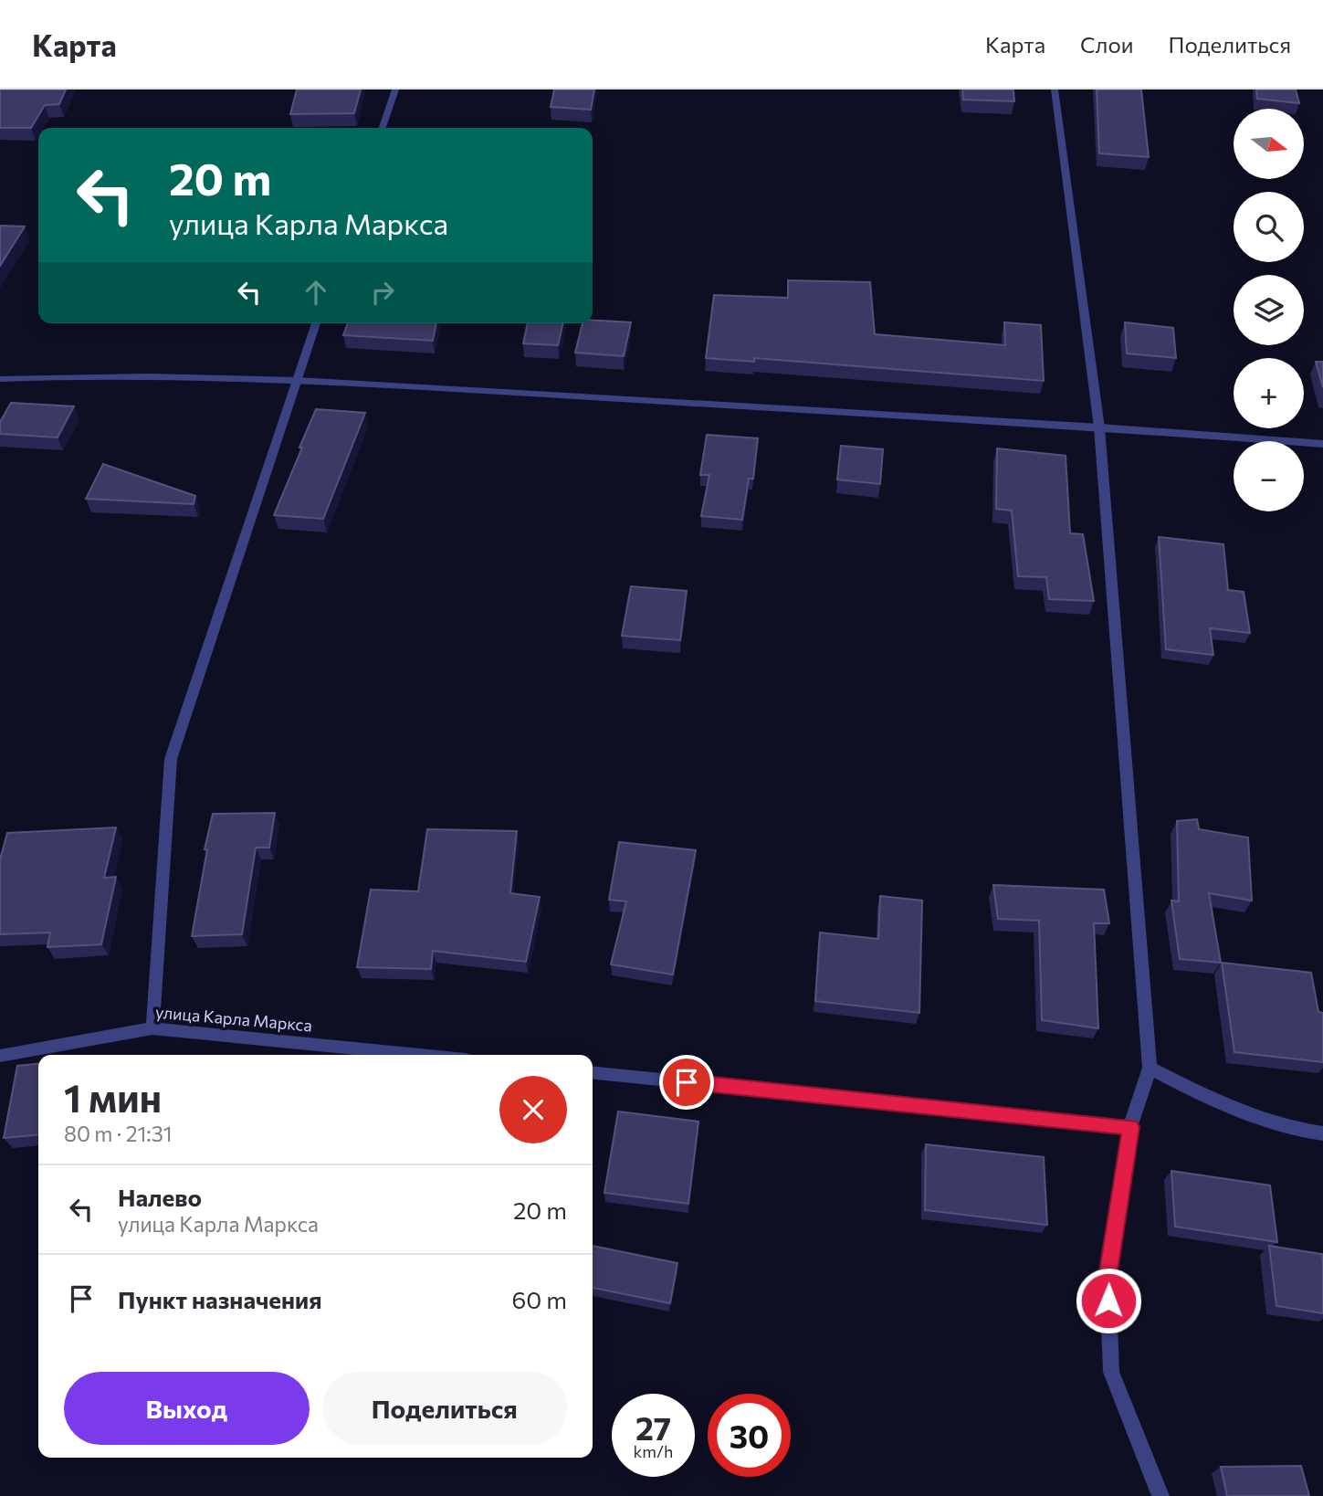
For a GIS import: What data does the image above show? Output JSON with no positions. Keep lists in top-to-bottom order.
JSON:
{
  "streets": {
    "street": ["улица Карла Маркса"]
  },
  "north": "right",
  "page": {
    "header": "Карта",
    "nav": ["Карта", "Слои", "Поделиться"],
    "map_buttons": ["+", "−"],
    "turn": ["20 m", "улица Карла Маркса"],
    "heading": ["1 мин", "80 m · 21:31"],
    "list": [
      {
        "name": "Налево",
        "note": "улица Карла Маркса",
        "value": "20 m"
      },
      {
        "name": "Пункт назначения",
        "value": "60 m"
      }
    ],
    "buttons": ["Выход", "Поделиться"],
    "speed": "27 km/h",
    "limit": "30"
  }
}
